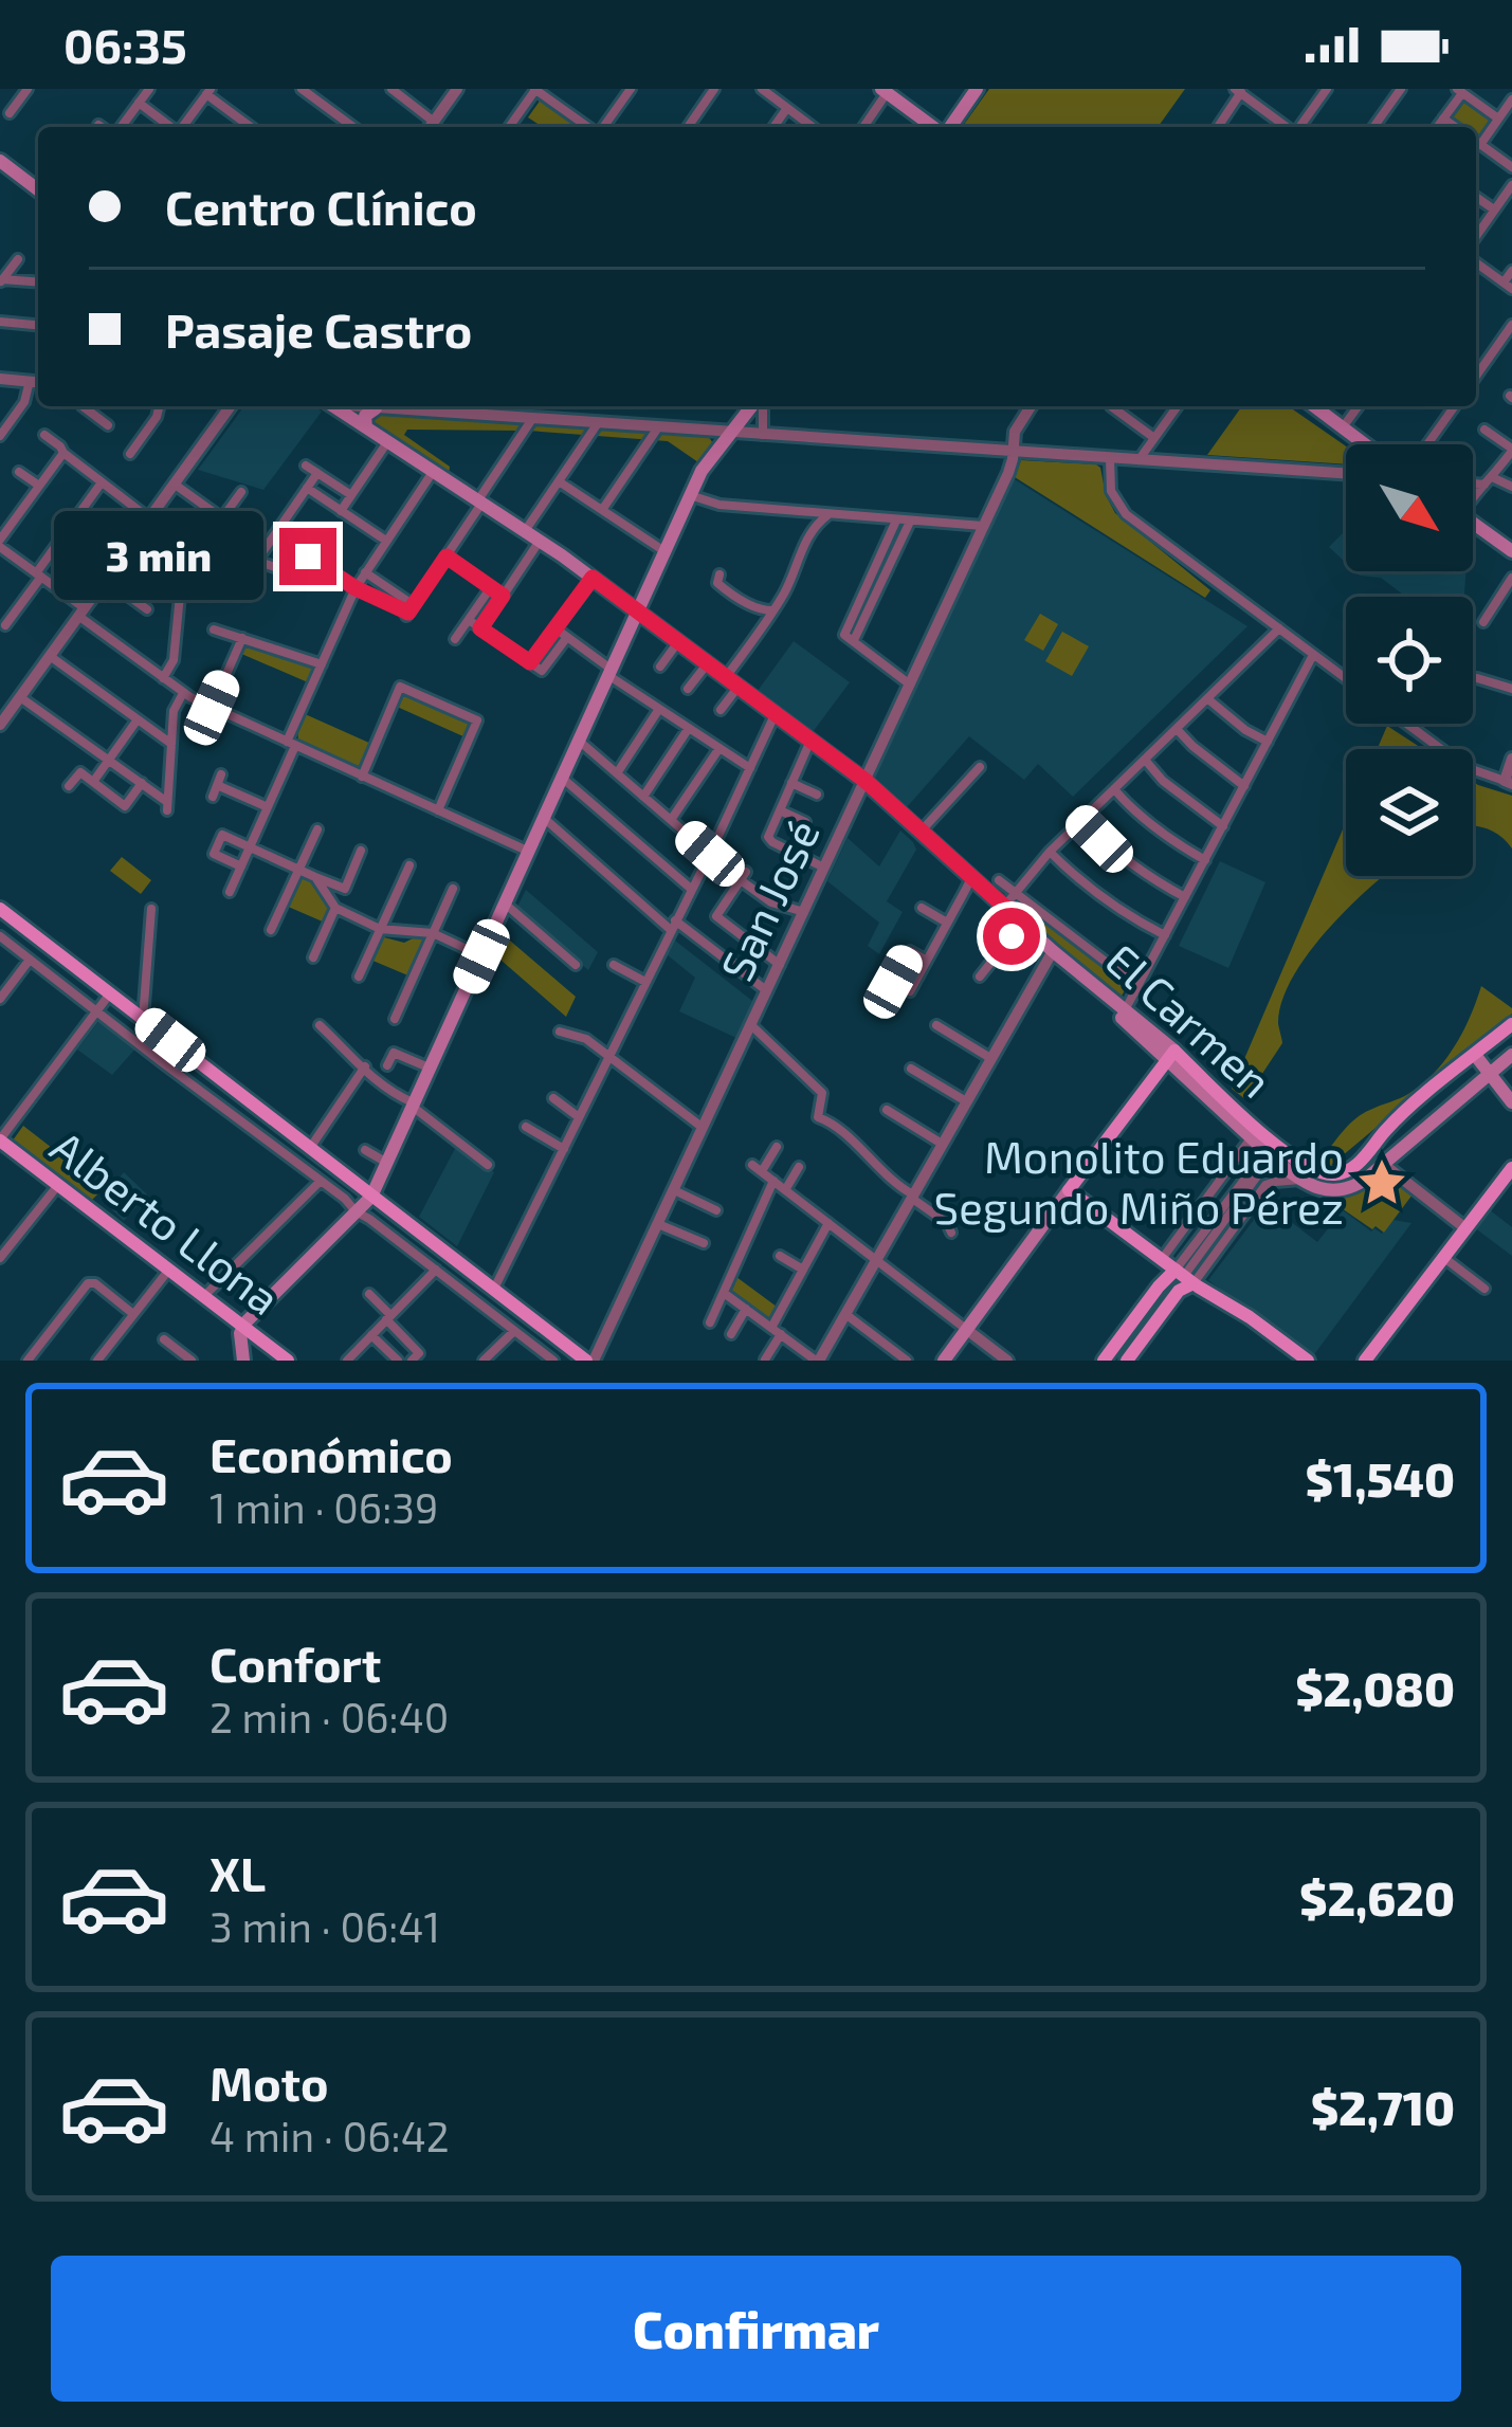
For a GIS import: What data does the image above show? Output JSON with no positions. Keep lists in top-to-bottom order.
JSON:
{
  "streets": {
    "main road": ["El Carmen", "Alberto Llona"],
    "street": ["San José"]
  },
  "crossings": [
    ["San José", "El Carmen"]
  ],
  "places": {
    "place": ["Monolito Eduardo Segundo Miño Pérez"]
  },
  "north": "bottom right",
  "page": {
    "status": "06:35",
    "banner": ["Centro Clínico", "Pasaje Castro"],
    "bubble": "3 min",
    "list": [
      {
        "name": "Económico",
        "note": "1 min · 06:39",
        "value": "$1,540"
      },
      {
        "name": "Confort",
        "note": "2 min · 06:40",
        "value": "$2,080"
      },
      {
        "name": "XL",
        "note": "3 min · 06:41",
        "value": "$2,620"
      },
      {
        "name": "Moto",
        "note": "4 min · 06:42",
        "value": "$2,710"
      }
    ],
    "buttons": "Confirmar"
  }
}
